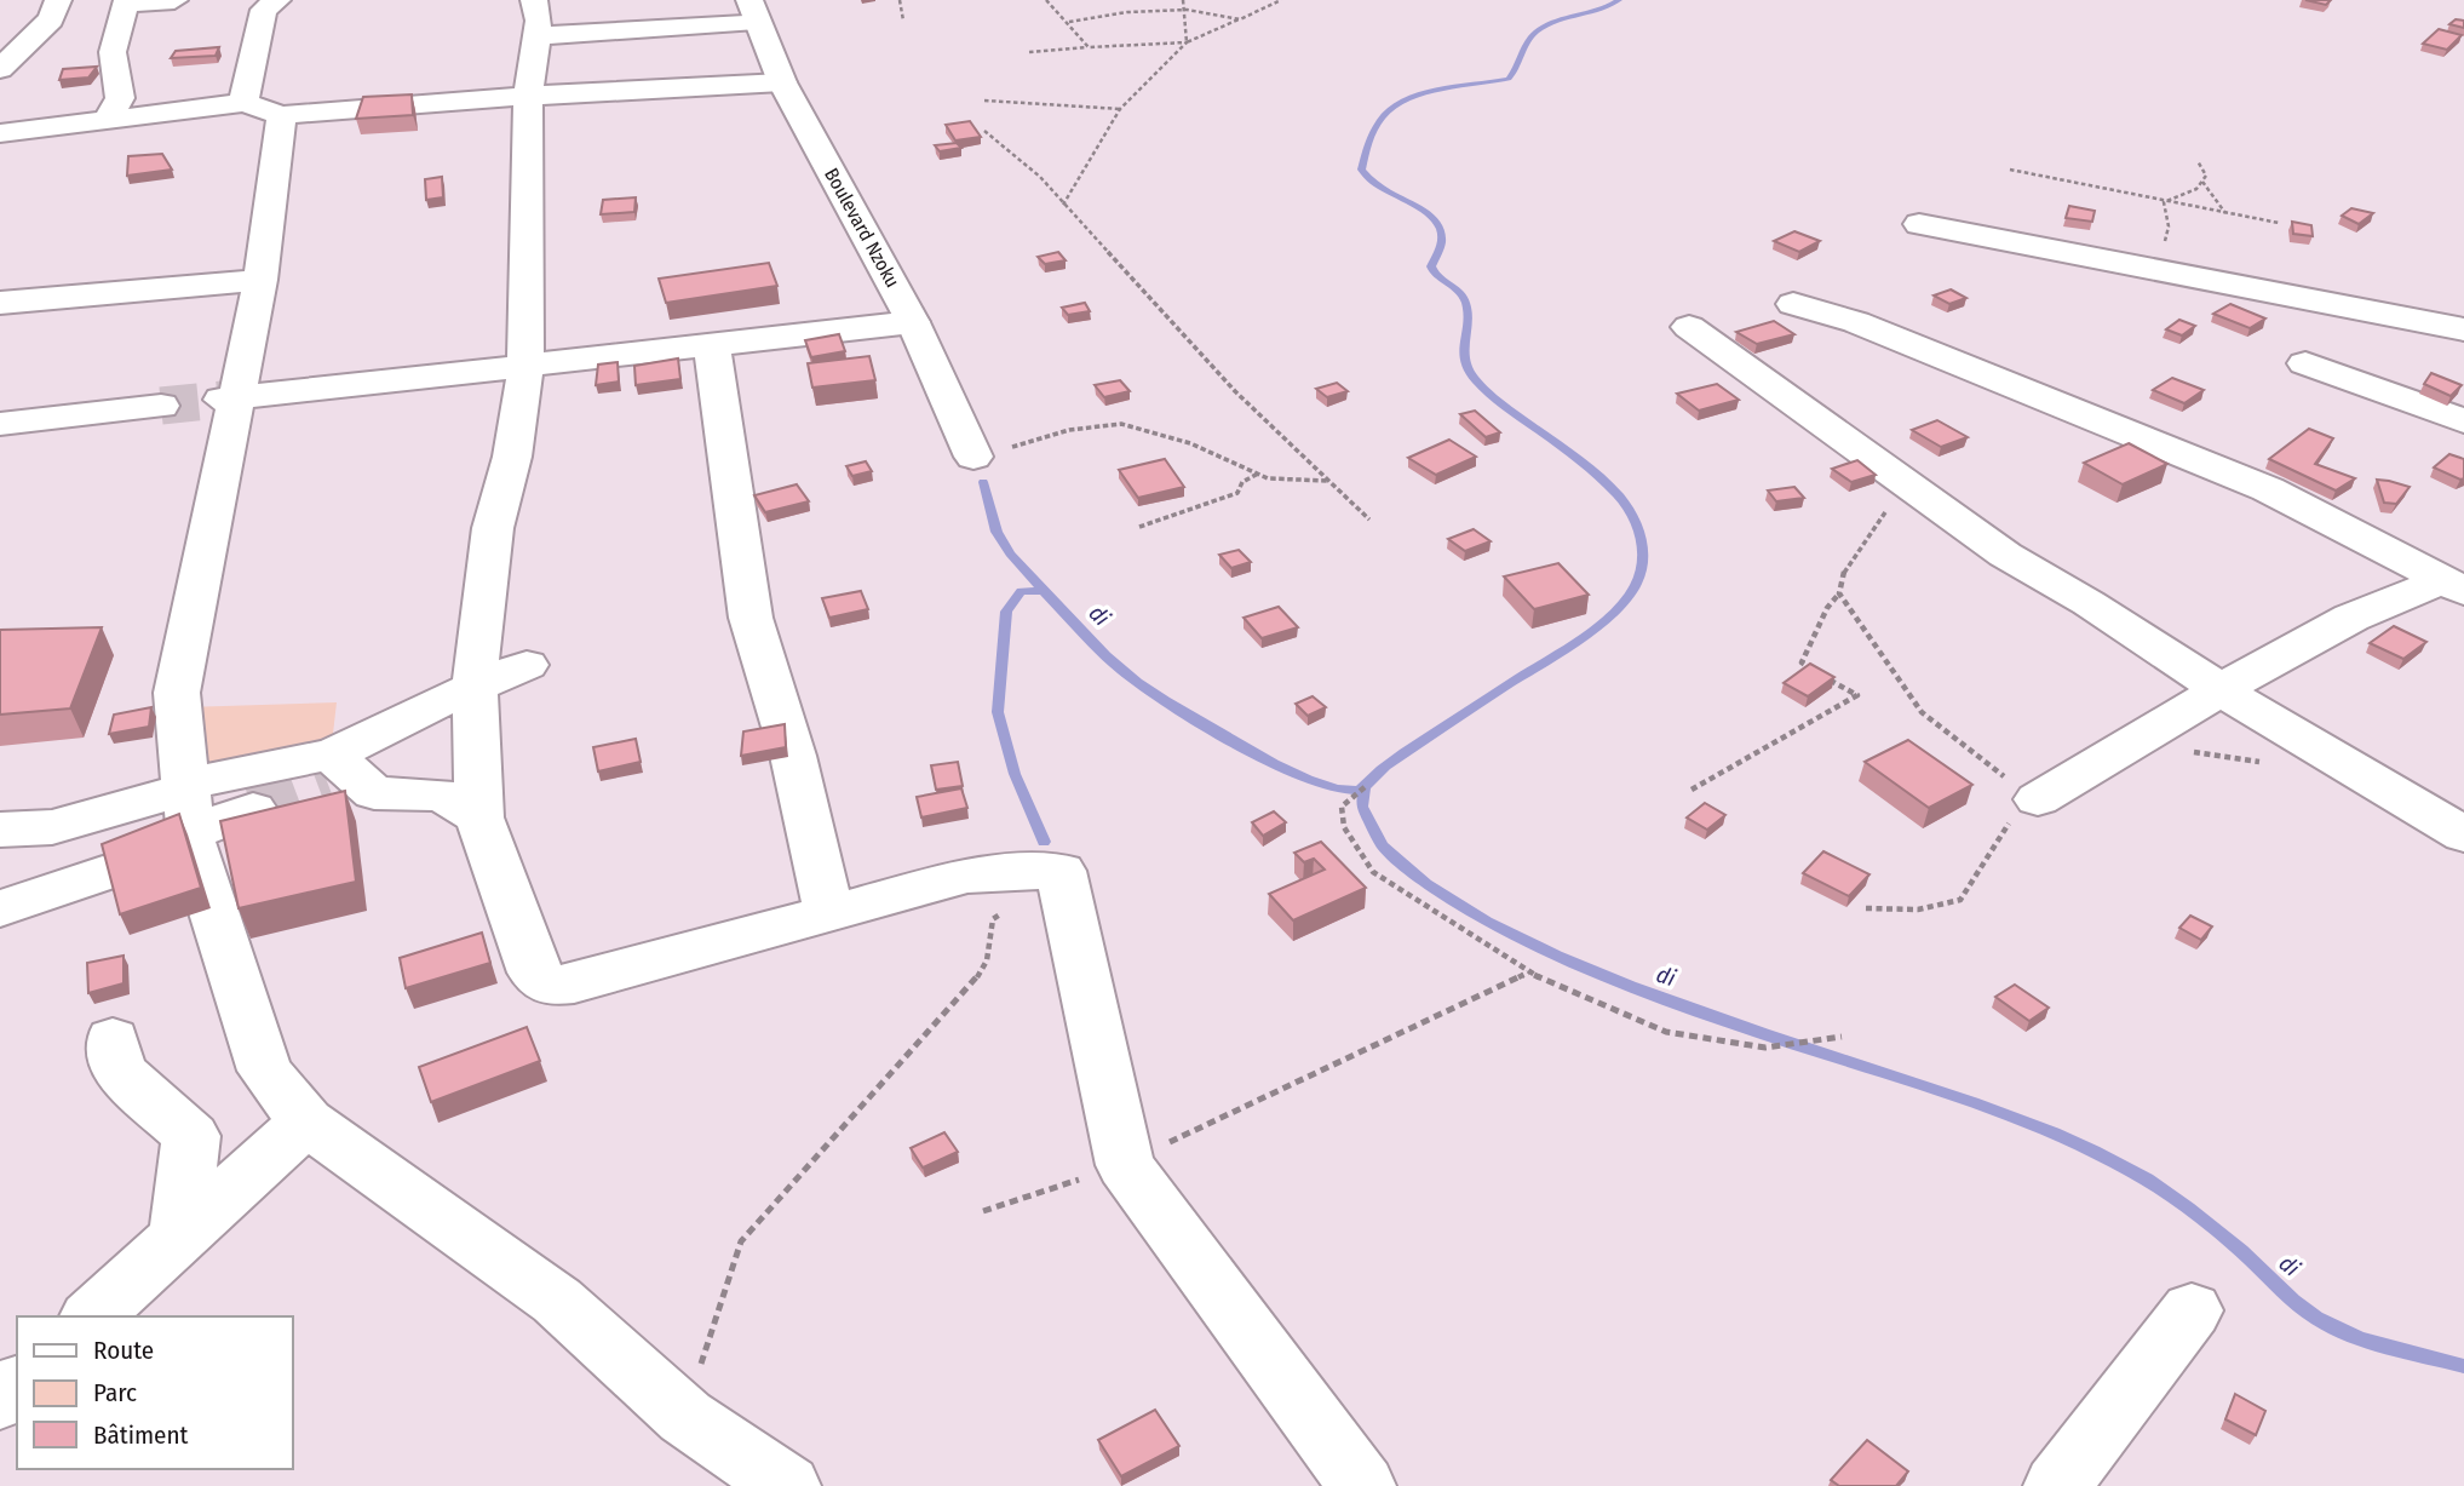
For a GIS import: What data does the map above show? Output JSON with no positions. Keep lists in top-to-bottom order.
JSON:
{
  "streets": {
    "street": ["Boulevard Nzoku"]
  },
  "water": ["di"],
  "legend": ["Route", "Parc", "Bâtiment"]
}
